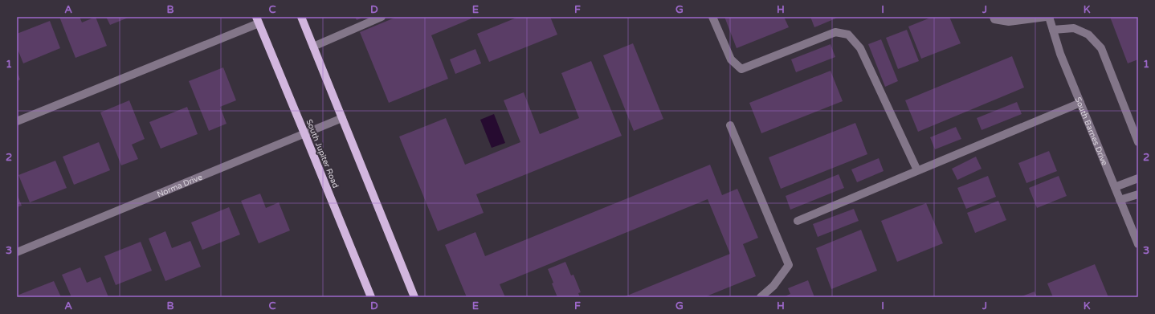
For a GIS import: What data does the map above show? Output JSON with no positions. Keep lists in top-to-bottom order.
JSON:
{
  "streets": {
    "main road": ["South Jupiter Road"],
    "street": ["South Barnes Drive", "Norma Drive"]
  },
  "crossings": [
    ["South Jupiter Road", "Norma Drive"]
  ],
  "grid": {
    "columns": [
      "A",
      "B",
      "C",
      "D",
      "E",
      "F",
      "G",
      "H",
      "I",
      "J",
      "K"
    ],
    "rows": ["1", "2", "3"]
  }
}
